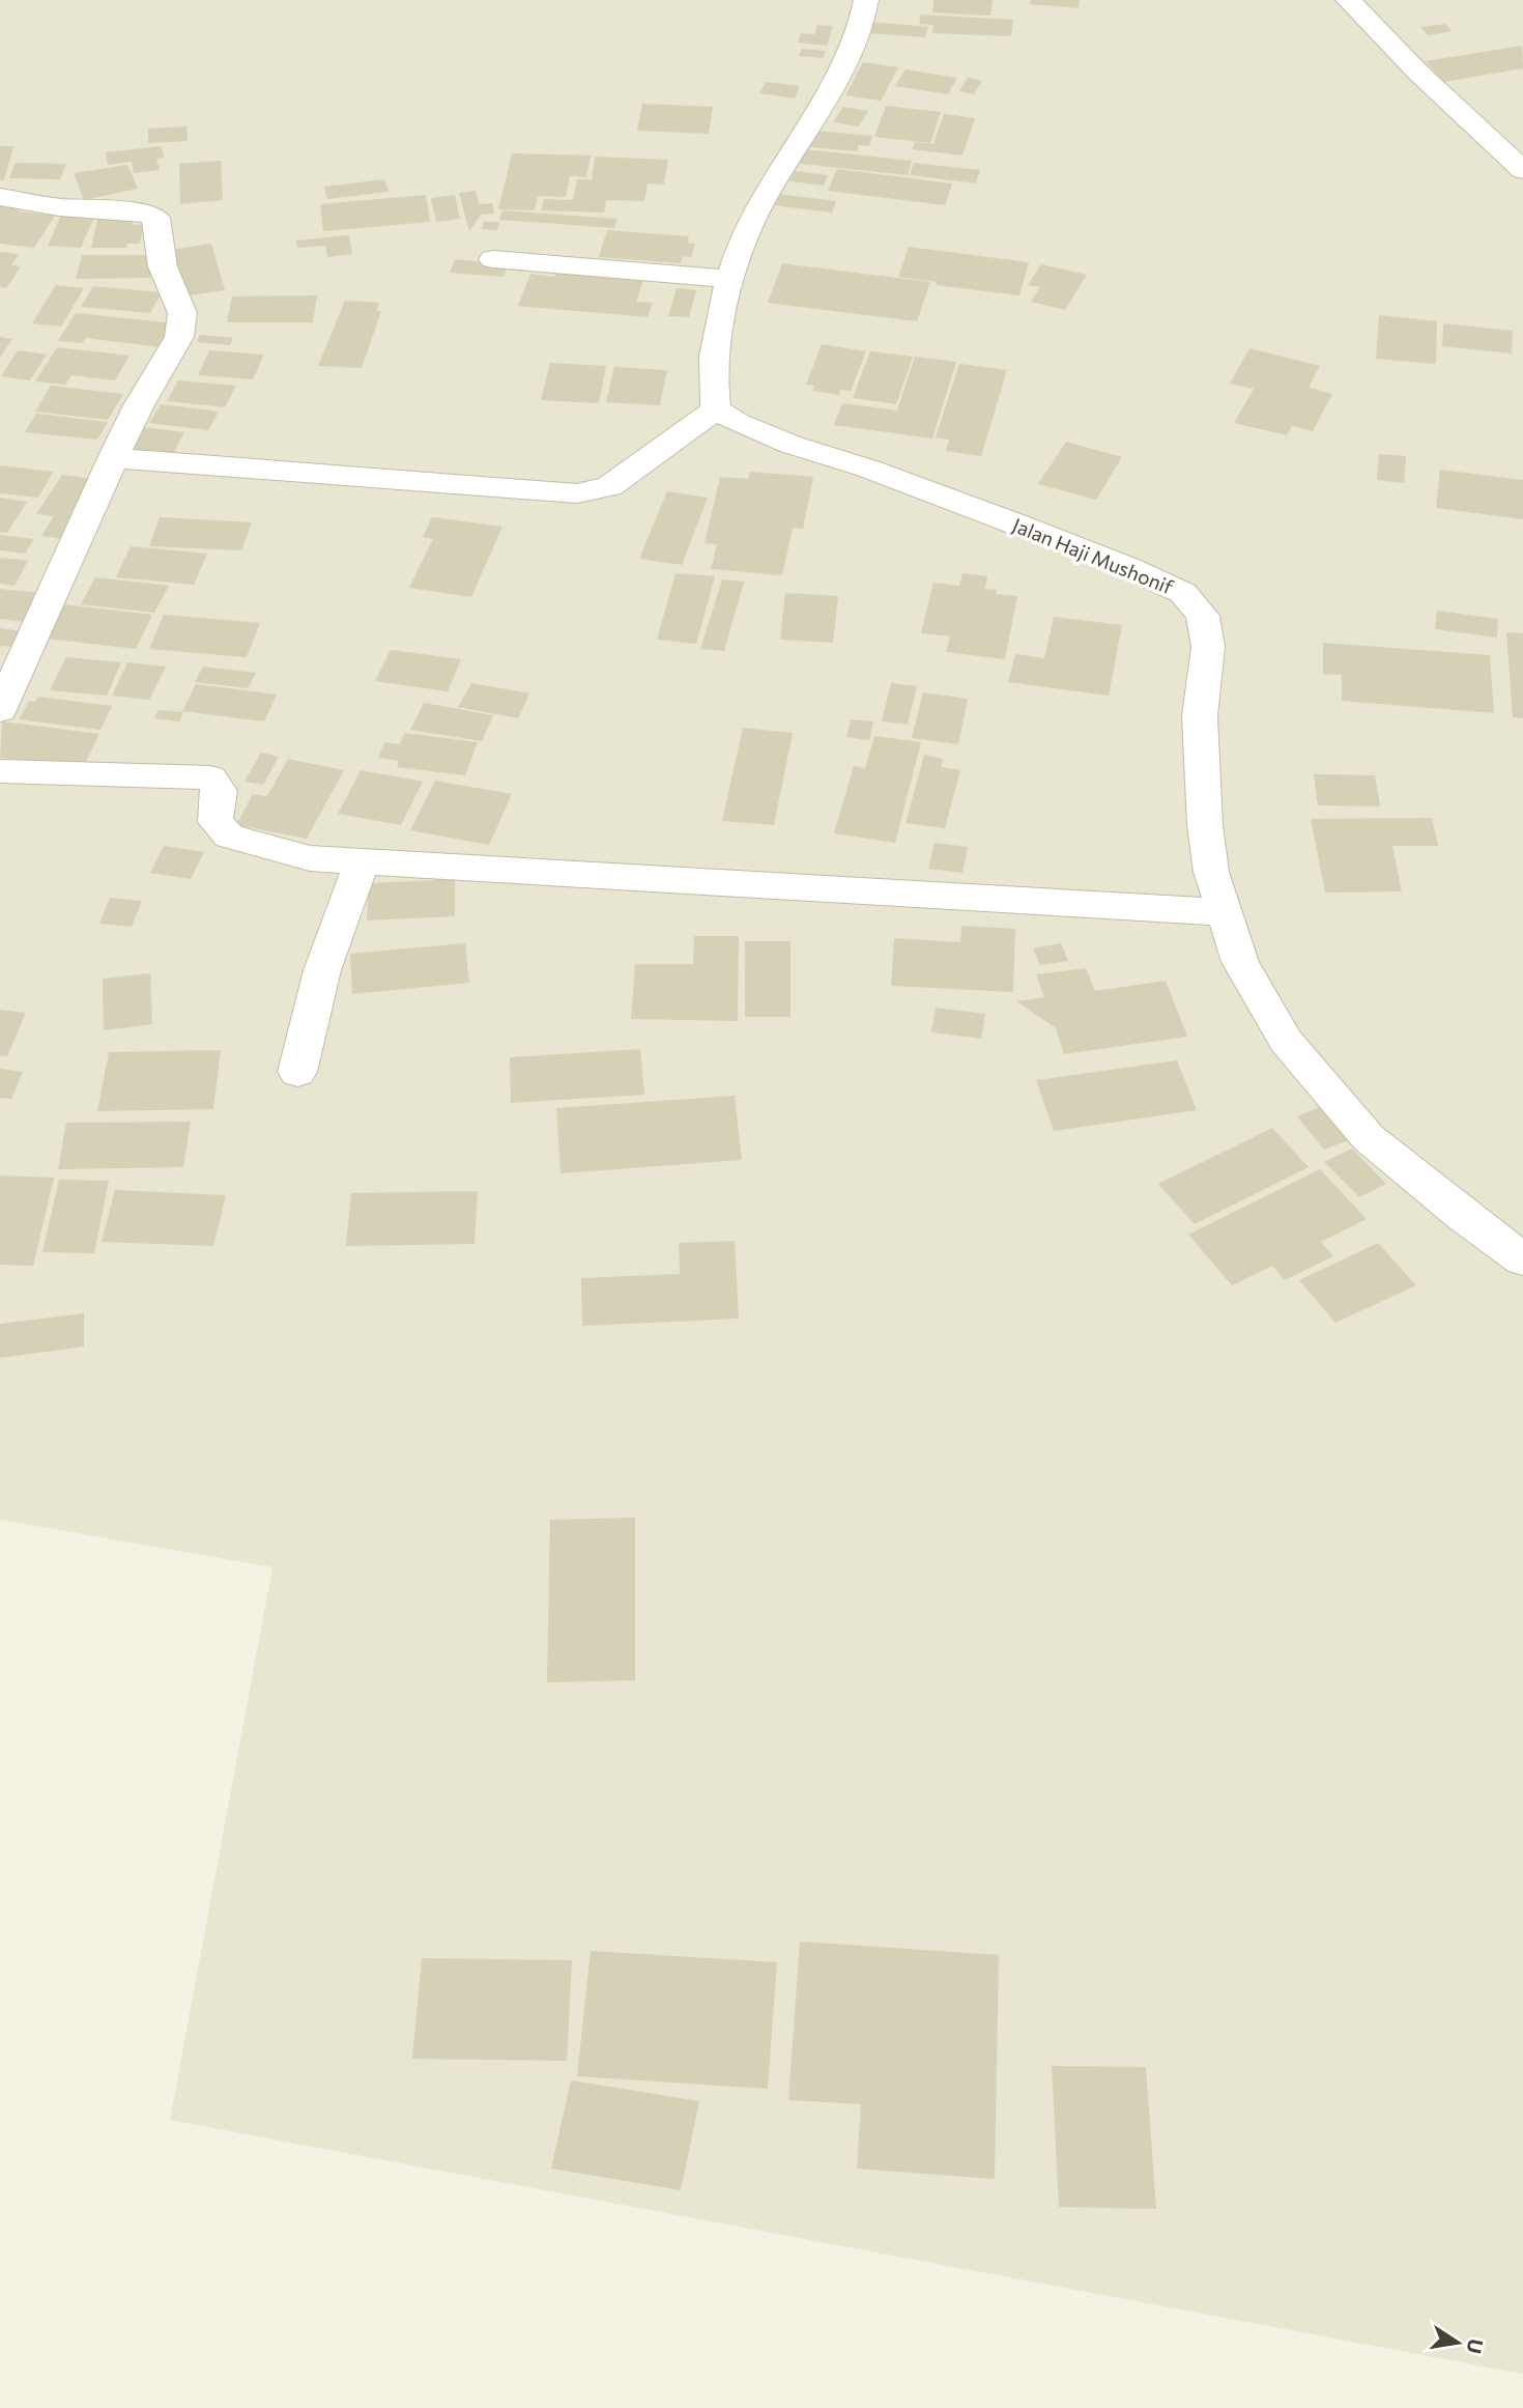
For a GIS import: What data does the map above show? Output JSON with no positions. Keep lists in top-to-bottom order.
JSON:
{
  "streets": {
    "street": ["Jalan Haji Mushonif"]
  },
  "north": "right"
}
